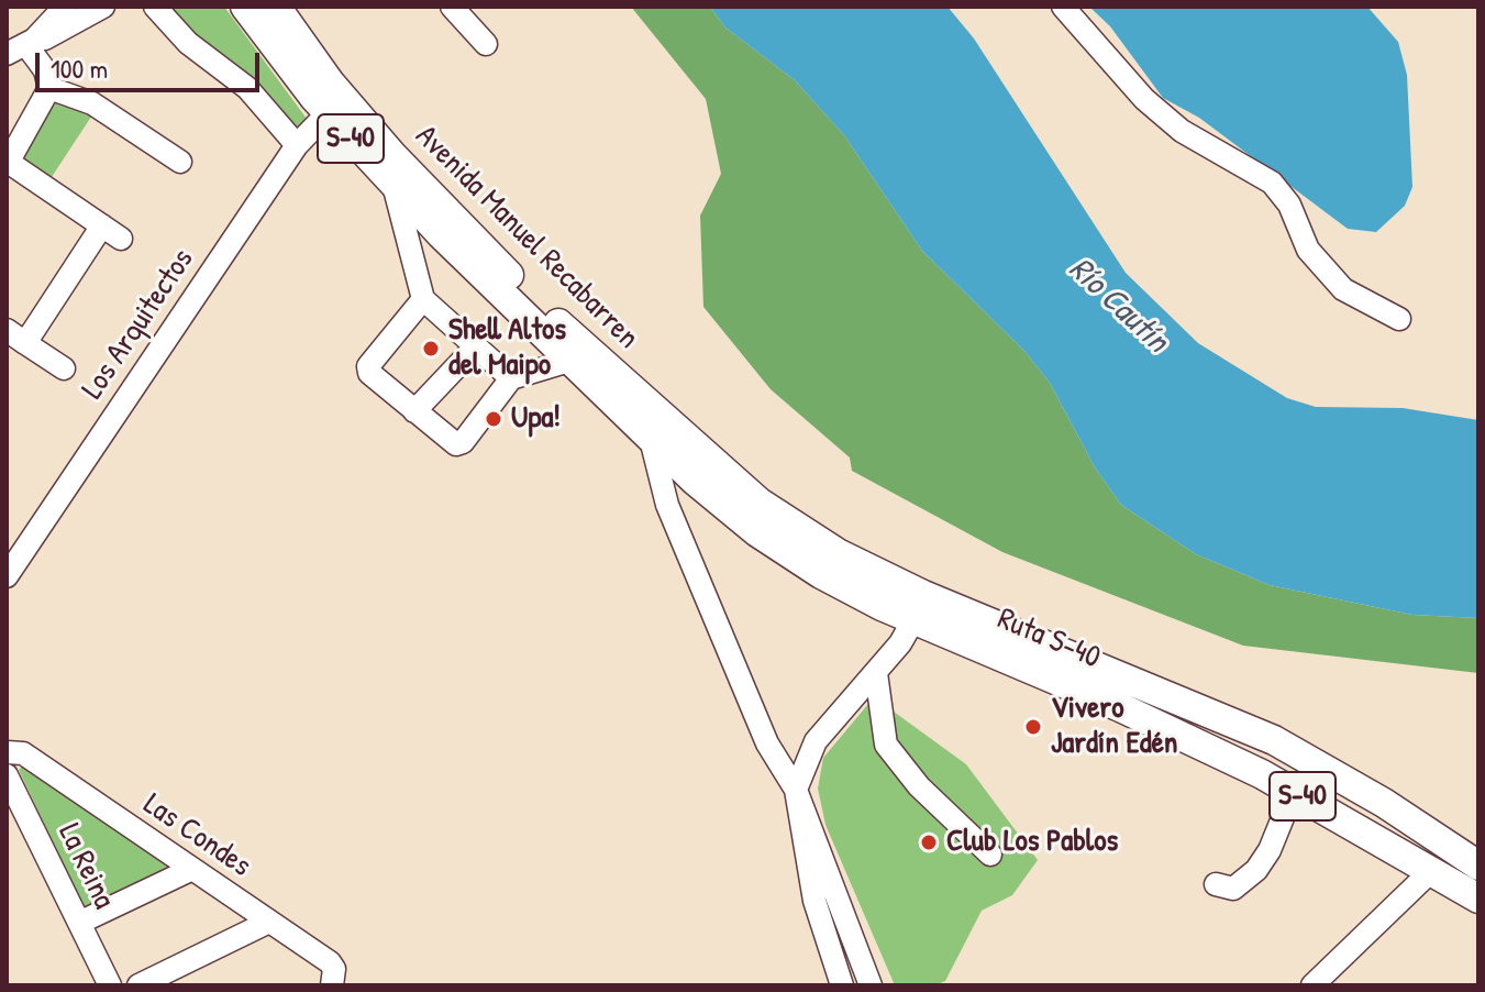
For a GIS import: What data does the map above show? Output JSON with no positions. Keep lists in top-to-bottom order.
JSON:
{
  "streets": {
    "main road": ["S-40", "Avenida Manuel Recabarren", "Ruta S-40"],
    "street": ["Los Arquitectos", "Las Condes", "La Reina"]
  },
  "crossings": [
    ["Avenida Manuel Recabarren", "Los Arquitectos"],
    ["Avenida Manuel Recabarren", "Ruta S-40"]
  ],
  "water": ["Río Cautín"],
  "places": [
    "Shell Altos del Maipo",
    "Upa!",
    "Vivero Jardín Edén",
    "Club Los Pablos"
  ],
  "scale_bar": "100 m"
}
